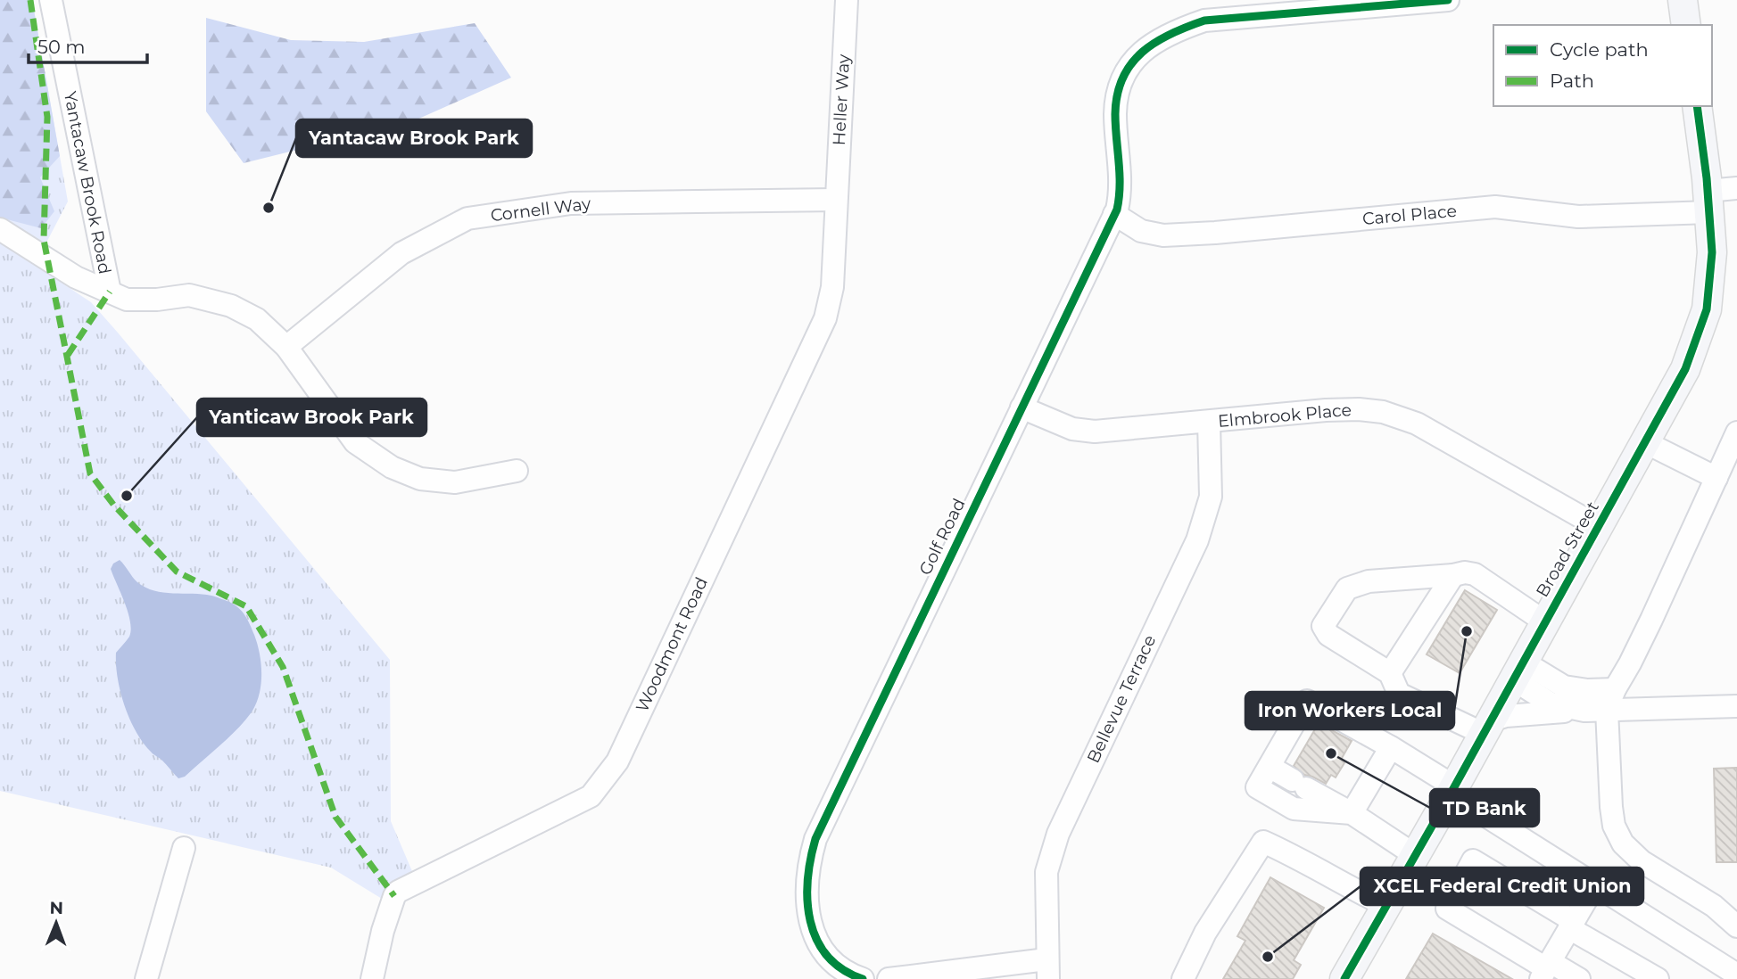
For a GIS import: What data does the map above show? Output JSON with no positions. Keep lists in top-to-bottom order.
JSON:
{
  "streets": {
    "main road": ["Broad Street"],
    "street": [
      "Heller Way",
      "Yantacaw Brook Road",
      "Cornell Way",
      "Carol Place",
      "Elmbrook Place",
      "Golf Road",
      "Woodmont Road",
      "Bellevue Terrace"
    ]
  },
  "crossings": [
    ["Heller Way", "Cornell Way"],
    ["Heller Way", "Woodmont Road"],
    ["Cornell Way", "Woodmont Road"],
    ["Carol Place", "Golf Road"],
    ["Carol Place", "Broad Street"],
    ["Elmbrook Place", "Golf Road"],
    ["Elmbrook Place", "Broad Street"],
    ["Elmbrook Place", "Bellevue Terrace"]
  ],
  "places": [
    "Yantacaw Brook Park",
    "Yanticaw Brook Park",
    "Iron Workers Local",
    "TD Bank",
    "XCEL Federal Credit Union"
  ],
  "legend": ["Cycle path", "Path"],
  "scale_bar": "50 m",
  "north": "top"
}
